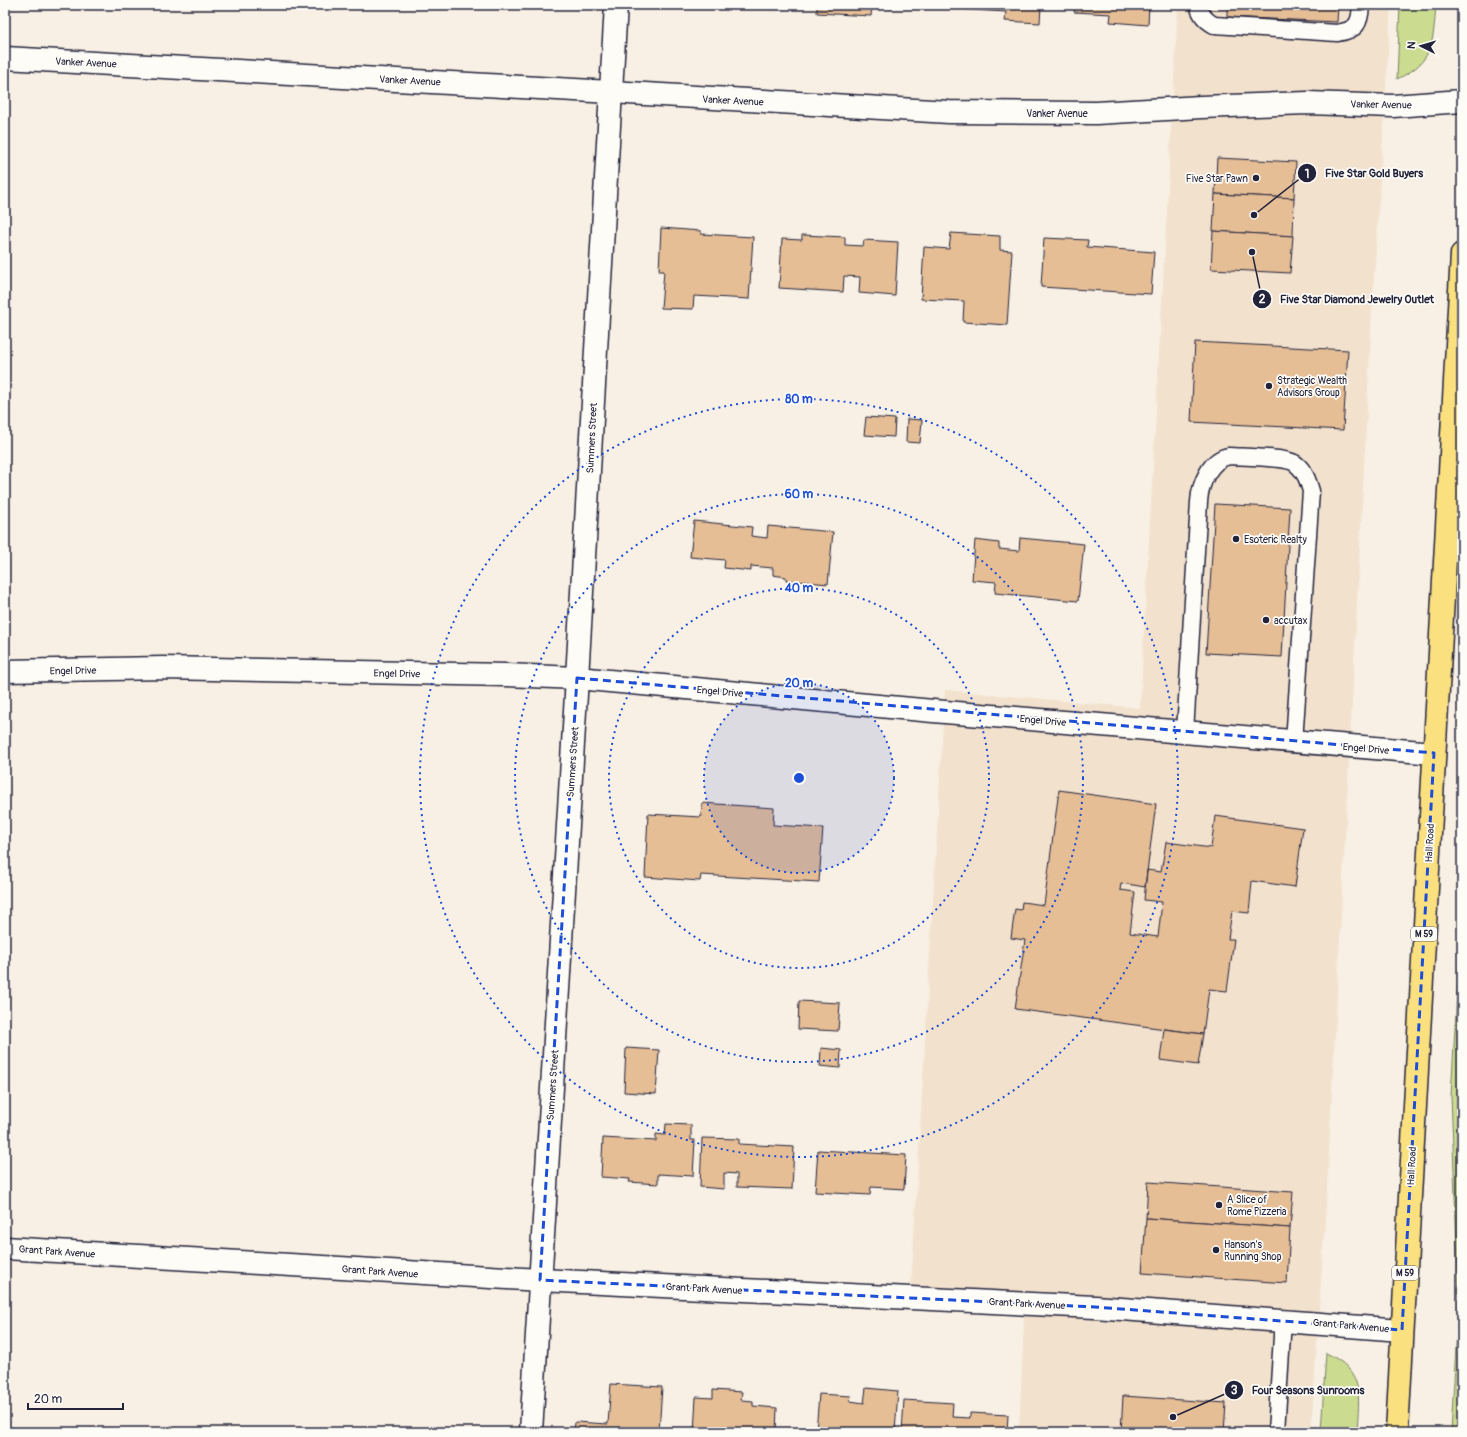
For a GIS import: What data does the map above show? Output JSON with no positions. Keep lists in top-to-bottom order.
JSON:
{
  "streets": {
    "highway": ["Hall Road", "M 59"],
    "street": [
      "Vanker Avenue",
      "Summers Street",
      "Engel Drive",
      "Grant Park Avenue"
    ]
  },
  "crossings": [
    ["Vanker Avenue", "Summers Street"],
    ["Summers Street", "Engel Drive"],
    ["Summers Street", "Grant Park Avenue"],
    ["Engel Drive", "Hall Road"],
    ["Hall Road", "Grant Park Avenue"]
  ],
  "places": [
    "Five Star Pawn",
    "Five Star Gold Buyers",
    "Five Star Diamond Jewelry Outlet",
    "Strategic Wealth Advisors Group",
    "Esoteric Realty",
    "accutax",
    "A Slice of Rome Pizzeria",
    "Hanson's Running Shop",
    "Four Seasons Sunrooms"
  ],
  "scale_bar": "20 m",
  "north": "left",
  "rings": [
    "80 m",
    "60 m",
    "40 m",
    "20 m"
  ]
}
